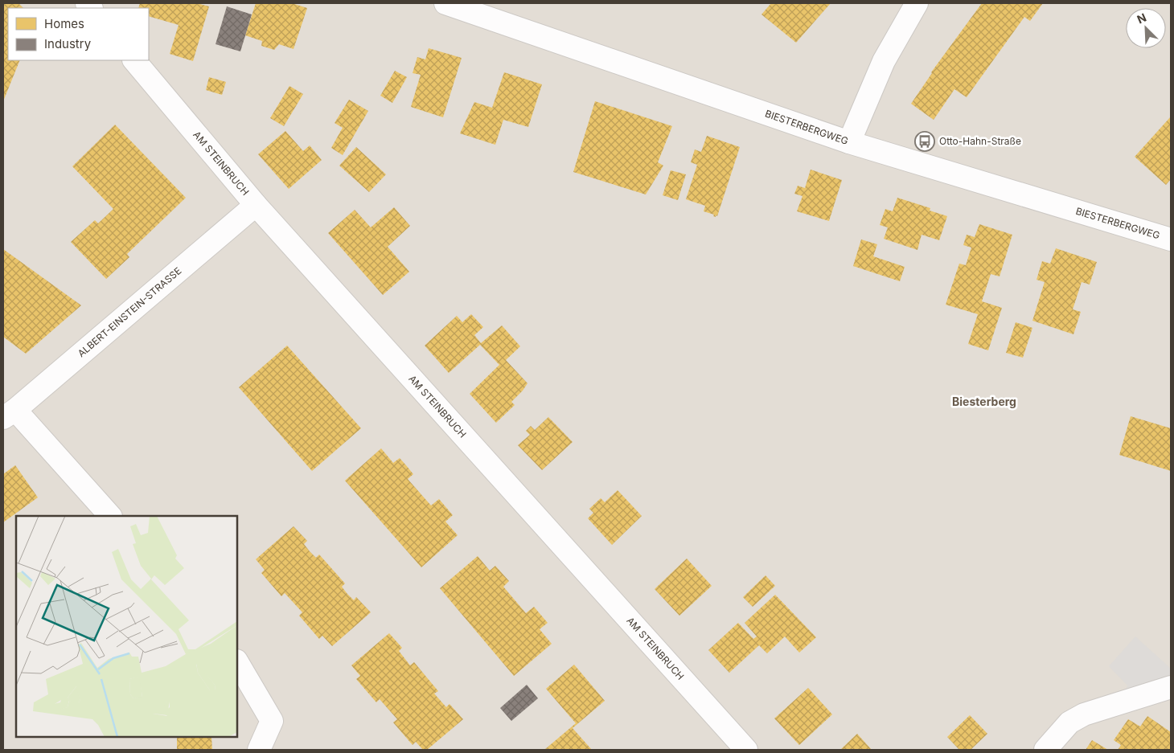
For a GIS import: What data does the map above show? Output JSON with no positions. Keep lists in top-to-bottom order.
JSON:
{
  "streets": {
    "street": ["BIESTERBERGWEG", "AM STEINBRUCH", "ALBERT-EINSTEIN-STRASSE"]
  },
  "crossings": [
    ["AM STEINBRUCH", "ALBERT-EINSTEIN-STRASSE"]
  ],
  "districts": ["Biesterberg"],
  "places": {
    "bus stop": ["Otto-Hahn-Straße"]
  },
  "legend": ["Homes", "Industry"],
  "north": "top left"
}
